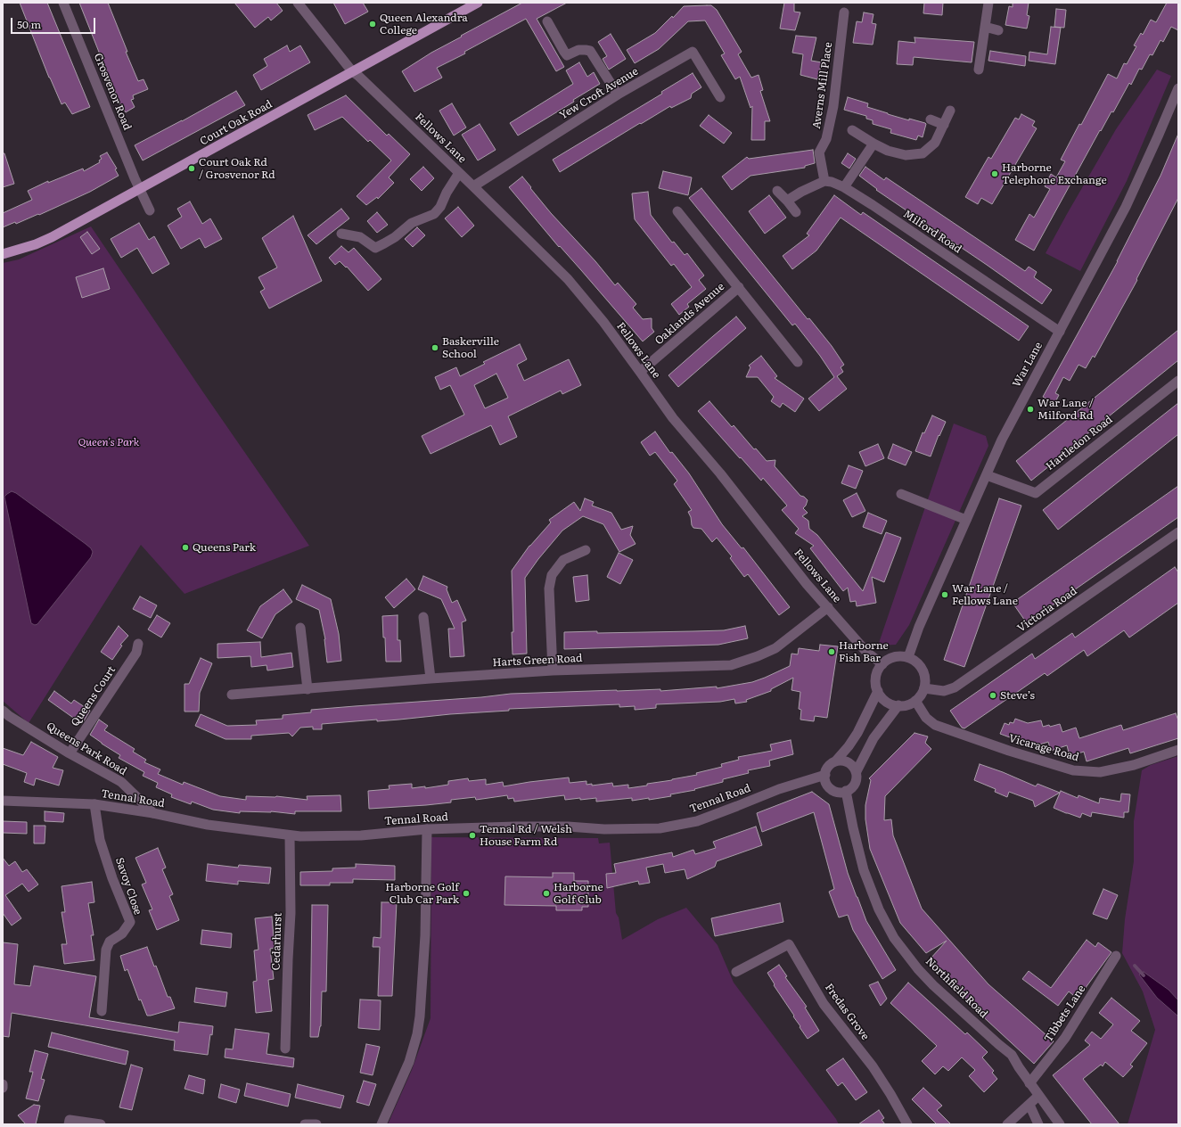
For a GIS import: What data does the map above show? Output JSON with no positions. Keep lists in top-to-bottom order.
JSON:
{
  "streets": {
    "main road": ["Court Oak Road"],
    "street": [
      "Averns Mill Place",
      "Grosvenor Road",
      "Yew Croft Avenue",
      "Fellows Lane",
      "Milford Road",
      "Oaklands Avenue",
      "War Lane",
      "Hartledon Road",
      "Victoria Road",
      "Harts Green Road",
      "Queens Court",
      "Vicarage Road",
      "Queens Park Road",
      "Tennal Road",
      "Savoy Close",
      "Cedarhurst",
      "Northfield Road",
      "Fredas Grove",
      "Tibbets Lane"
    ]
  },
  "crossings": [
    ["Averns Mill Place", "Milford Road"],
    ["Grosvenor Road", "Court Oak Road"],
    ["Yew Croft Avenue", "Fellows Lane"],
    ["Court Oak Road", "Fellows Lane"],
    ["Fellows Lane", "Oaklands Avenue"],
    ["Fellows Lane", "War Lane"],
    ["Fellows Lane", "Victoria Road"],
    ["Fellows Lane", "Harts Green Road"],
    ["Fellows Lane", "Vicarage Road"],
    ["Milford Road", "War Lane"],
    ["War Lane", "Hartledon Road"],
    ["War Lane", "Victoria Road"],
    ["War Lane", "Vicarage Road"],
    ["Victoria Road", "Vicarage Road"],
    ["Queens Court", "Queens Park Road"],
    ["Queens Park Road", "Tennal Road"],
    ["Tennal Road", "Savoy Close"],
    ["Tennal Road", "Cedarhurst"],
    ["Tennal Road", "Northfield Road"],
    ["Northfield Road", "Tibbets Lane"]
  ],
  "parks": ["Queen's Park"],
  "places": [
    "Queen Alexandra College",
    "Court Oak Rd / Grosvenor Rd",
    "Harborne Telephone Exchange",
    "Baskerville School",
    "War Lane / Milford Rd",
    "Queens Park",
    "War Lane / Fellows Lane",
    "Harborne Fish Bar",
    "Steve’s",
    "Tennal Rd / Welsh House Farm Rd",
    "Harborne Golf Club Car Park",
    "Harborne Golf Club"
  ],
  "scale_bar": "50 m"
}
